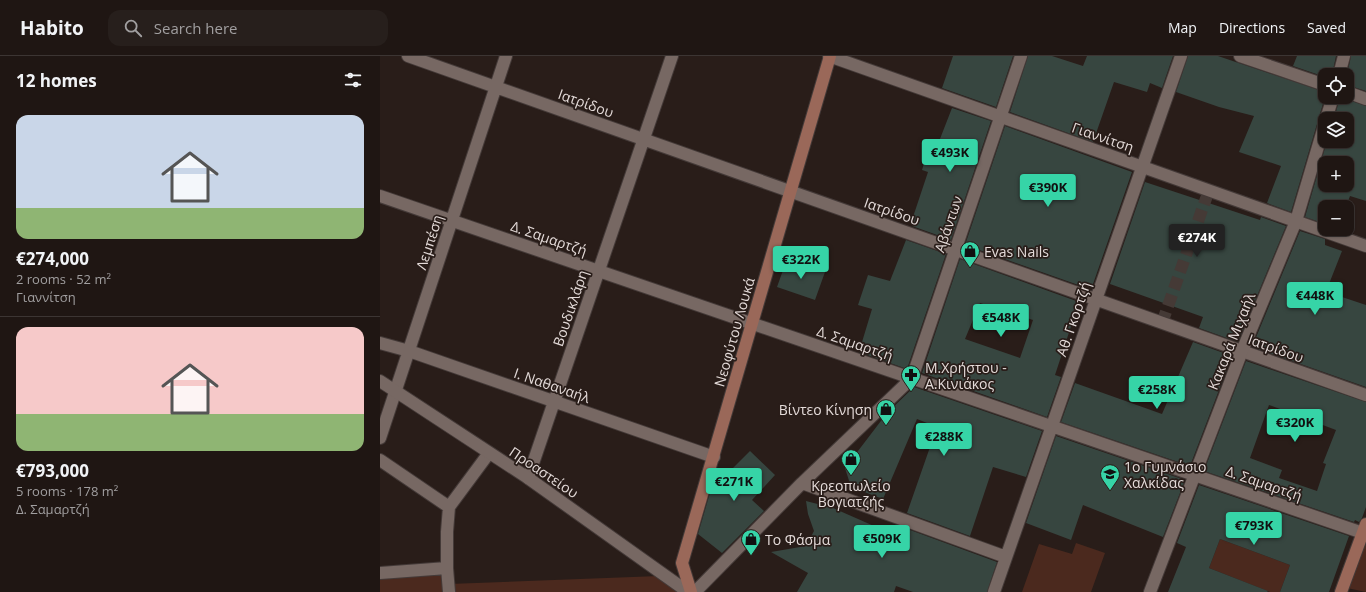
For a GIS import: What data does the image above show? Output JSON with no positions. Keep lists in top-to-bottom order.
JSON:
{
  "streets": {
    "main road": ["Νεοφύτου Λουκά"],
    "street": [
      "Ιατρίδου",
      "Γιαννίτση",
      "Αβάντων",
      "Δ. Σαμαρτζή",
      "Λεμπέση",
      "Βουδικλάρη",
      "Αθ. Γκορτζή",
      "Κακαρά Μιχαήλ",
      "Ι. Ναθαναήλ",
      "Προαστείου"
    ]
  },
  "crossings": [
    ["Ιατρίδου", "Αβάντων"],
    ["Ιατρίδου", "Λεμπέση"],
    ["Ιατρίδου", "Βουδικλάρη"],
    ["Ιατρίδου", "Αθ. Γκορτζή"],
    ["Ιατρίδου", "Νεοφύτου Λουκά"],
    ["Ιατρίδου", "Κακαρά Μιχαήλ"],
    ["Γιαννίτση", "Αβάντων"],
    ["Γιαννίτση", "Αθ. Γκορτζή"],
    ["Γιαννίτση", "Νεοφύτου Λουκά"],
    ["Γιαννίτση", "Κακαρά Μιχαήλ"],
    ["Αβάντων", "Δ. Σαμαρτζή"],
    ["Δ. Σαμαρτζή", "Λεμπέση"],
    ["Δ. Σαμαρτζή", "Βουδικλάρη"],
    ["Δ. Σαμαρτζή", "Αθ. Γκορτζή"],
    ["Δ. Σαμαρτζή", "Νεοφύτου Λουκά"],
    ["Δ. Σαμαρτζή", "Κακαρά Μιχαήλ"],
    ["Λεμπέση", "Ι. Ναθαναήλ"],
    ["Λεμπέση", "Προαστείου"],
    ["Βουδικλάρη", "Ι. Ναθαναήλ"],
    ["Βουδικλάρη", "Προαστείου"],
    ["Νεοφύτου Λουκά", "Ι. Ναθαναήλ"]
  ],
  "places": {
    "shop": [
      "Evas Nails",
      "Βίντεο Κίνηση",
      "Κρεοπωλείο Βογιατζής",
      "Το Φάσμα"
    ],
    "pharmacy": ["Μ.Χρήστου - Α.Κινιάκος"],
    "school or university": ["1ο Γυμνάσιο Χαλκίδας"]
  },
  "page": {
    "header": "Habito",
    "search": "Search here",
    "nav": ["Map", "Directions", "Saved"],
    "heading": "12 homes",
    "map_buttons": ["+", "−"],
    "list": [
      {
        "name": "€274,000",
        "note": "2 rooms · 52 m² · Γιαννίτση"
      },
      {
        "name": "€793,000",
        "note": "5 rooms · 178 m² · Δ. Σαμαρτζή"
      }
    ],
    "price": [
      "€493K",
      "€390K",
      "€274K",
      "€322K",
      "€448K",
      "€548K",
      "€258K",
      "€320K",
      "€288K",
      "€271K",
      "€793K",
      "€509K"
    ]
  }
}
